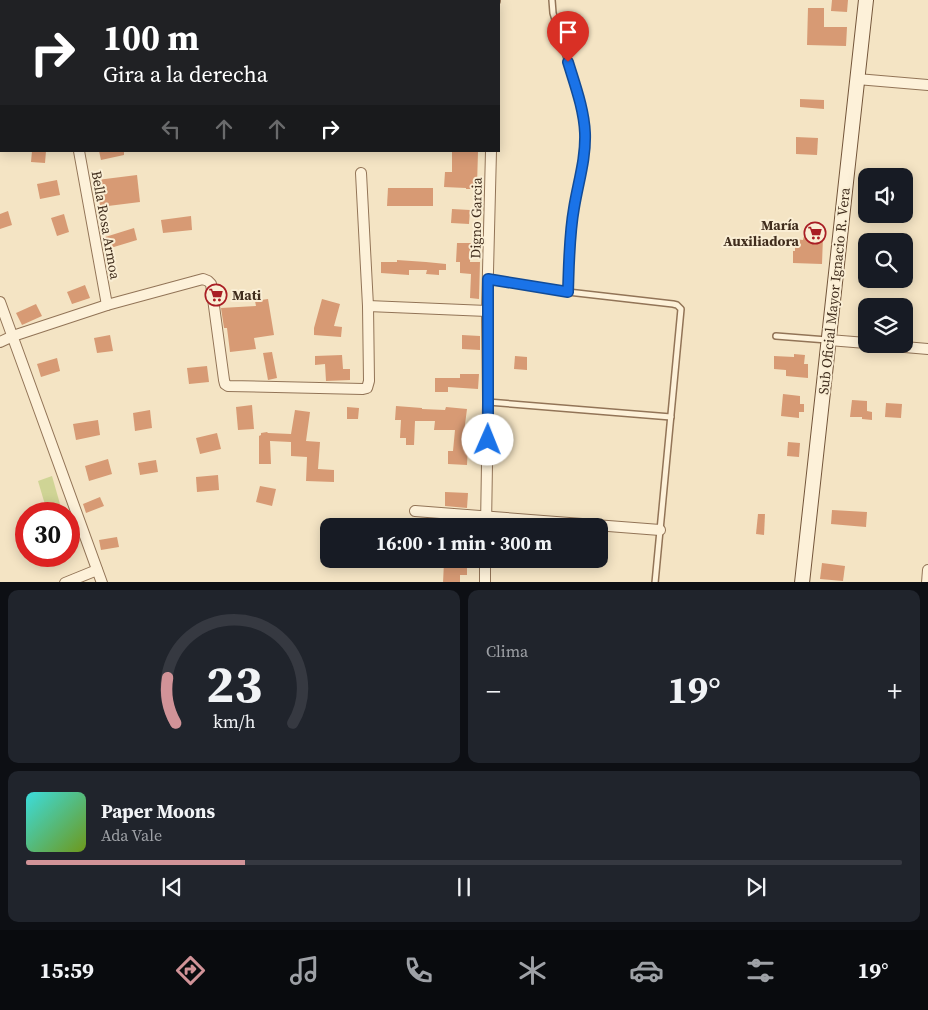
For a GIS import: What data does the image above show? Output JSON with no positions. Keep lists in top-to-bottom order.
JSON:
{
  "streets": {
    "street": ["Digno Garcia", "Bella Rosa Armoa", "Sub Oficial Mayor Ignacio R. Vera"]
  },
  "places": {
    "supermarket": ["María Auxiliadora", "Mati"]
  },
  "page": {
    "turn": ["100 m", "Gira a la derecha"],
    "limit": "30",
    "trip": "16:00 · 1 min · 300 m",
    "tile": "Clima",
    "heat": ["−", "19°", "+"],
    "song": ["Paper Moons", "Ada Vale"],
    "tabs": ["15:59", "19°"],
    "gauge": ["23", "km/h"]
  }
}
